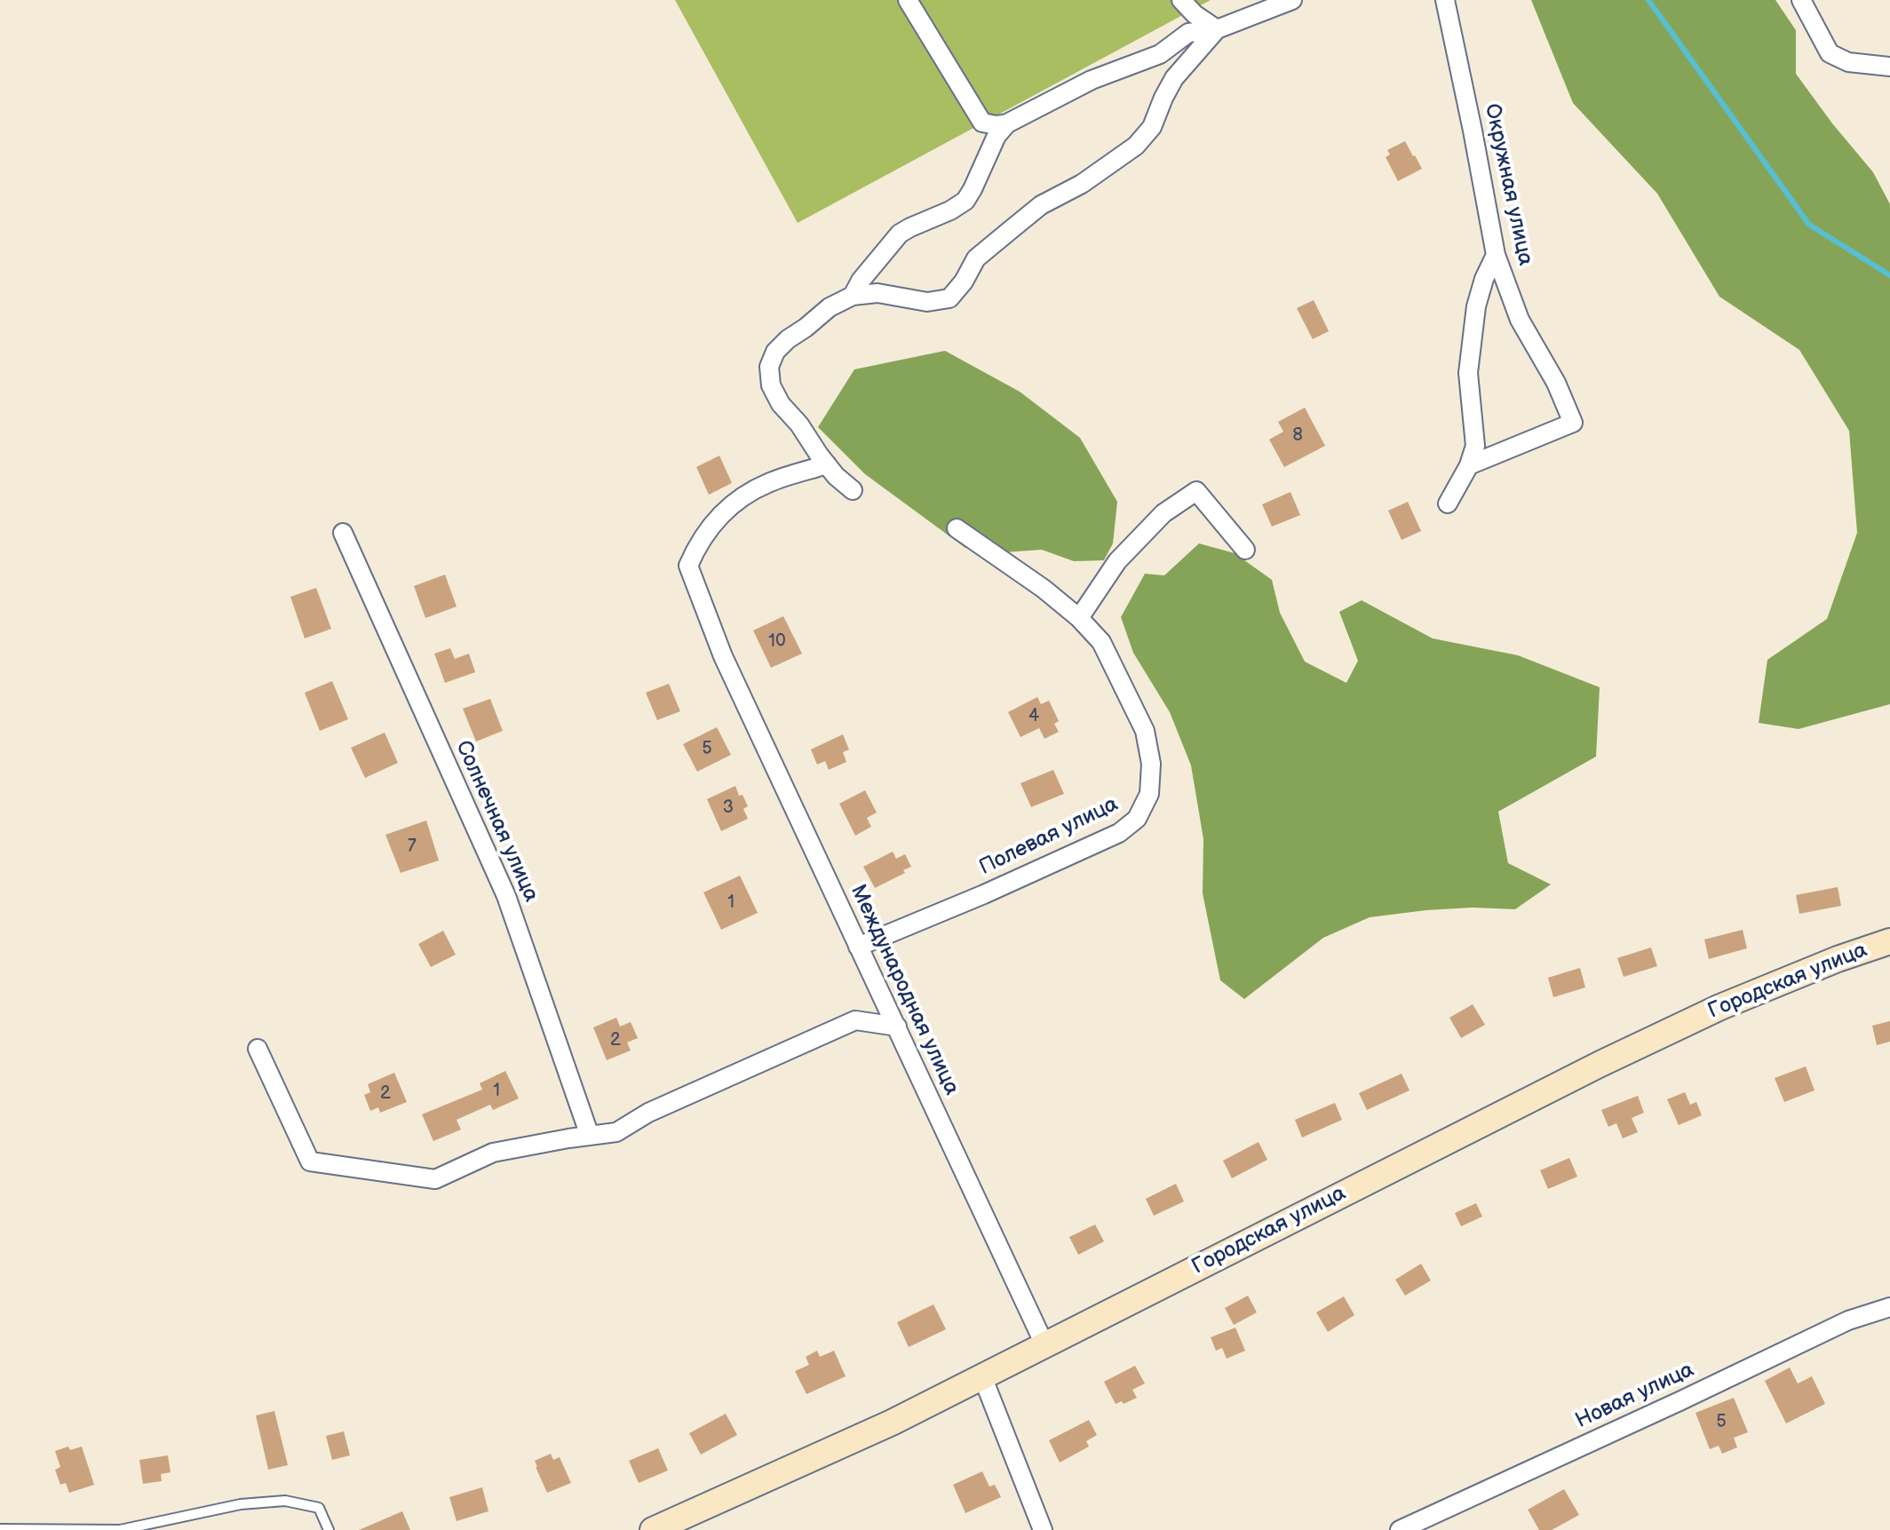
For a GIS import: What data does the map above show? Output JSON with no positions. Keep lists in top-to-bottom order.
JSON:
{
  "streets": {
    "main road": ["Городская улица"],
    "street": [
      "Окружная улица",
      "Солнечная улица",
      "Полевая улица",
      "Международная улица",
      "Новая улица"
    ]
  },
  "crossings": [
    ["Полевая улица", "Международная улица"],
    ["Городская улица", "Международная улица"]
  ],
  "house_numbers": [
    "8",
    "10",
    "4",
    "5",
    "3",
    "7",
    "1",
    "2",
    "1",
    "2",
    "5"
  ]
}
